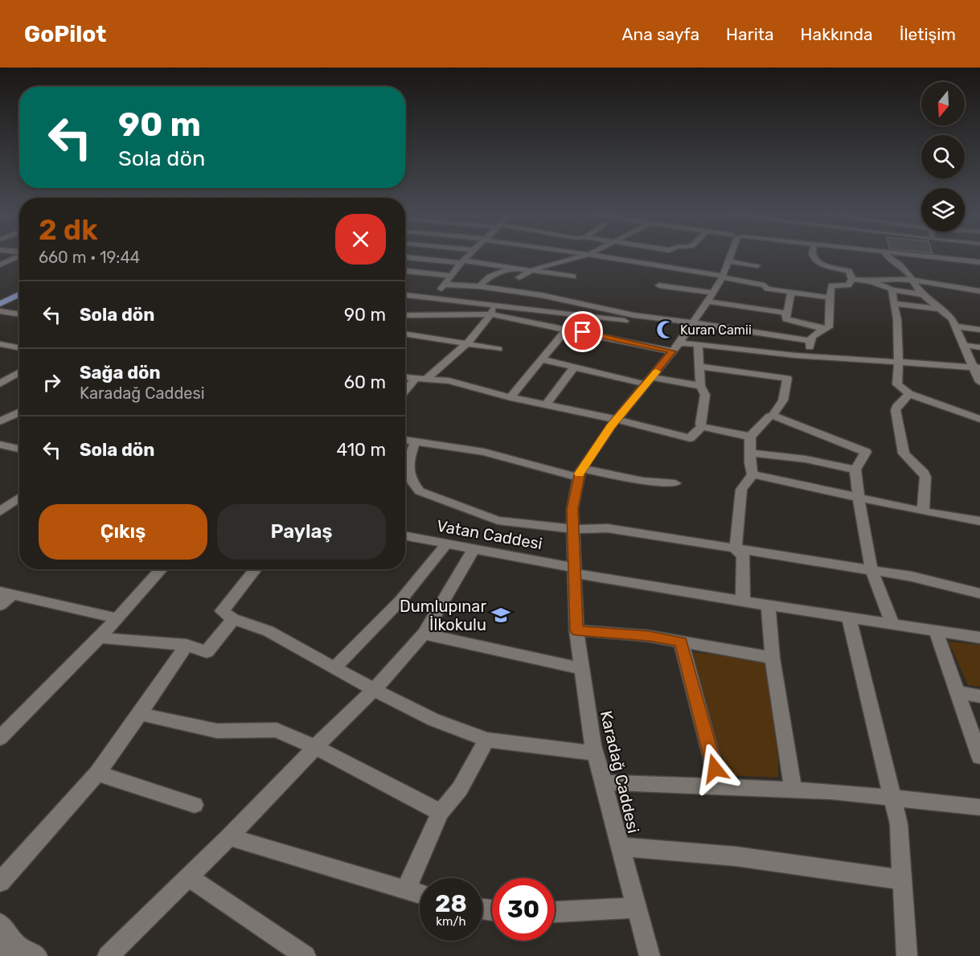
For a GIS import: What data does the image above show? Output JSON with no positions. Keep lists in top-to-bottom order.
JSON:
{
  "streets": {
    "street": ["Vatan Caddesi", "Karadağ Caddesi"]
  },
  "crossings": [
    ["Vatan Caddesi", "Karadağ Caddesi"]
  ],
  "places": {
    "mosque": ["Kuran Camii"],
    "school or university": ["Dumlupınar İlkokulu"]
  },
  "north": "bottom",
  "page": {
    "header": "GoPilot",
    "nav": [
      "Ana sayfa",
      "Harita",
      "Hakkında",
      "İletişim"
    ],
    "turn": ["90 m", "Sola dön"],
    "heading": ["2 dk", "660 m · 19:44"],
    "list": [
      {
        "name": "Sola dön",
        "value": "90 m"
      },
      {
        "name": "Sağa dön",
        "note": "Karadağ Caddesi",
        "value": "60 m"
      },
      {
        "name": "Sola dön",
        "value": "410 m"
      }
    ],
    "buttons": ["Çıkış", "Paylaş"],
    "speed": "28 km/h",
    "limit": "30"
  }
}
